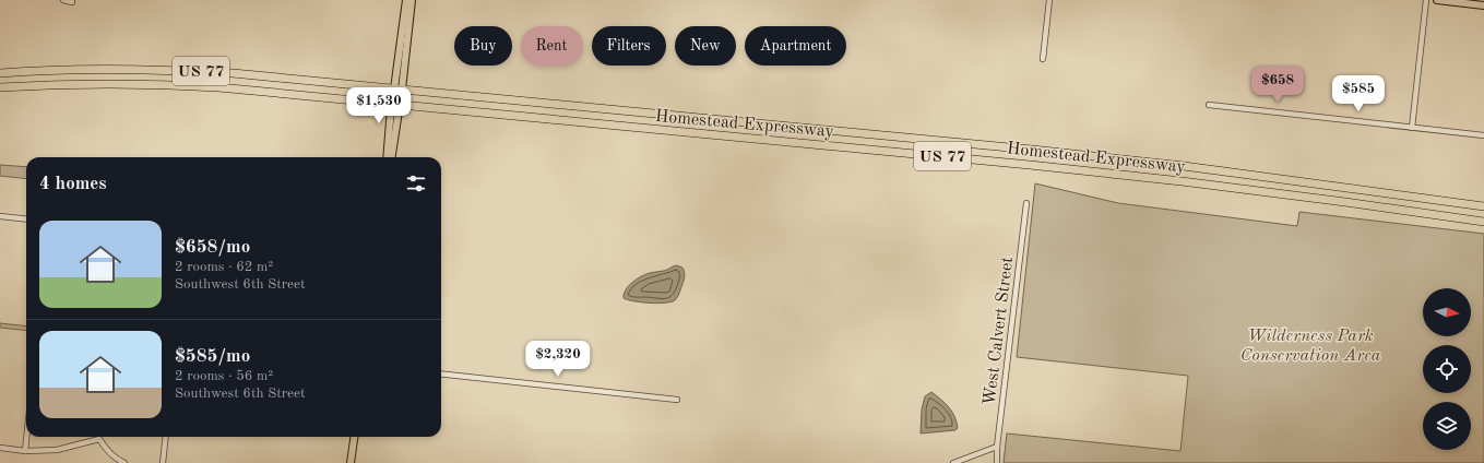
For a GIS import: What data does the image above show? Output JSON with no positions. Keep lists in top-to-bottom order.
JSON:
{
  "streets": {
    "highway": ["US 77", "Homestead Expressway"],
    "street": ["West Calvert Street"]
  },
  "parks": ["Wilderness Park Conservation Area"],
  "north": "right",
  "page": {
    "chip": [
      "Buy",
      "Rent",
      "Filters",
      "New",
      "Apartment"
    ],
    "price": [
      "$658",
      "$585",
      "$1,530",
      "$2,320"
    ],
    "heading": "4 homes",
    "list": [
      {
        "name": "$658/mo",
        "note": "2 rooms · 62 m² · Southwest 6th Street"
      },
      {
        "name": "$585/mo",
        "note": "2 rooms · 56 m² · Southwest 6th Street"
      }
    ]
  }
}
